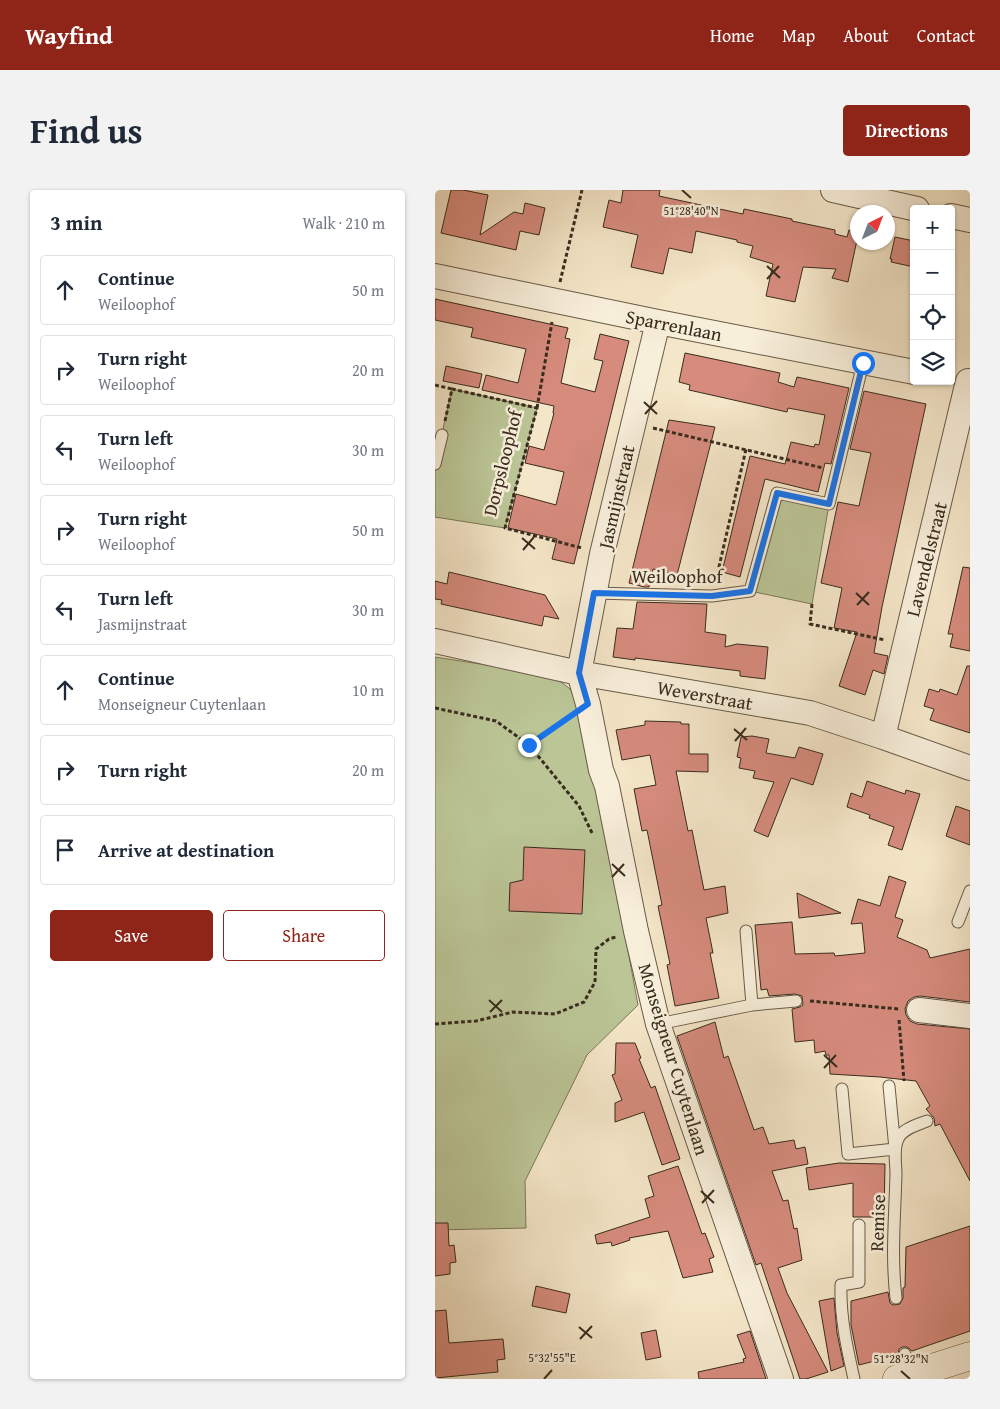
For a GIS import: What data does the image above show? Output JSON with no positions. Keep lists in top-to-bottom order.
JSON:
{
  "streets": {
    "street": [
      "Sparrenlaan",
      "Jasmijnstraat",
      "Lavendelstraat",
      "Weverstraat",
      "Monseigneur Cuytenlaan"
    ],
    "lane": ["Weiloophof", "Remise"],
    "path": ["Dorpsloophof"]
  },
  "crossings": [
    ["Sparrenlaan", "Jasmijnstraat"],
    ["Sparrenlaan", "Weiloophof"],
    ["Dorpsloophof", "Jasmijnstraat"],
    ["Jasmijnstraat", "Weiloophof"],
    ["Jasmijnstraat", "Weverstraat"],
    ["Jasmijnstraat", "Monseigneur Cuytenlaan"],
    ["Lavendelstraat", "Weverstraat"],
    ["Weverstraat", "Monseigneur Cuytenlaan"]
  ],
  "north": "top right",
  "page": {
    "header": "Wayfind",
    "nav": [
      "Home",
      "Map",
      "About",
      "Contact"
    ],
    "title": "Find us",
    "buttons": [
      "Directions",
      ["Save", "Share"]
    ],
    "heading": ["3 min", "Walk · 210 m"],
    "map_buttons": ["+", "−"],
    "list": [
      ["Continue", "Weiloophof", "50 m"],
      ["Turn right", "Weiloophof", "20 m"],
      ["Turn left", "Weiloophof", "30 m"],
      ["Turn right", "Weiloophof", "50 m"],
      ["Turn left", "Jasmijnstraat", "30 m"],
      ["Continue", "Monseigneur Cuytenlaan", "10 m"],
      ["Turn right", "20 m"],
      "Arrive at destination"
    ]
  },
  "coordinates": ["51°28'40\"N", "5°32'55\"E", "51°28'32\"N"]
}
